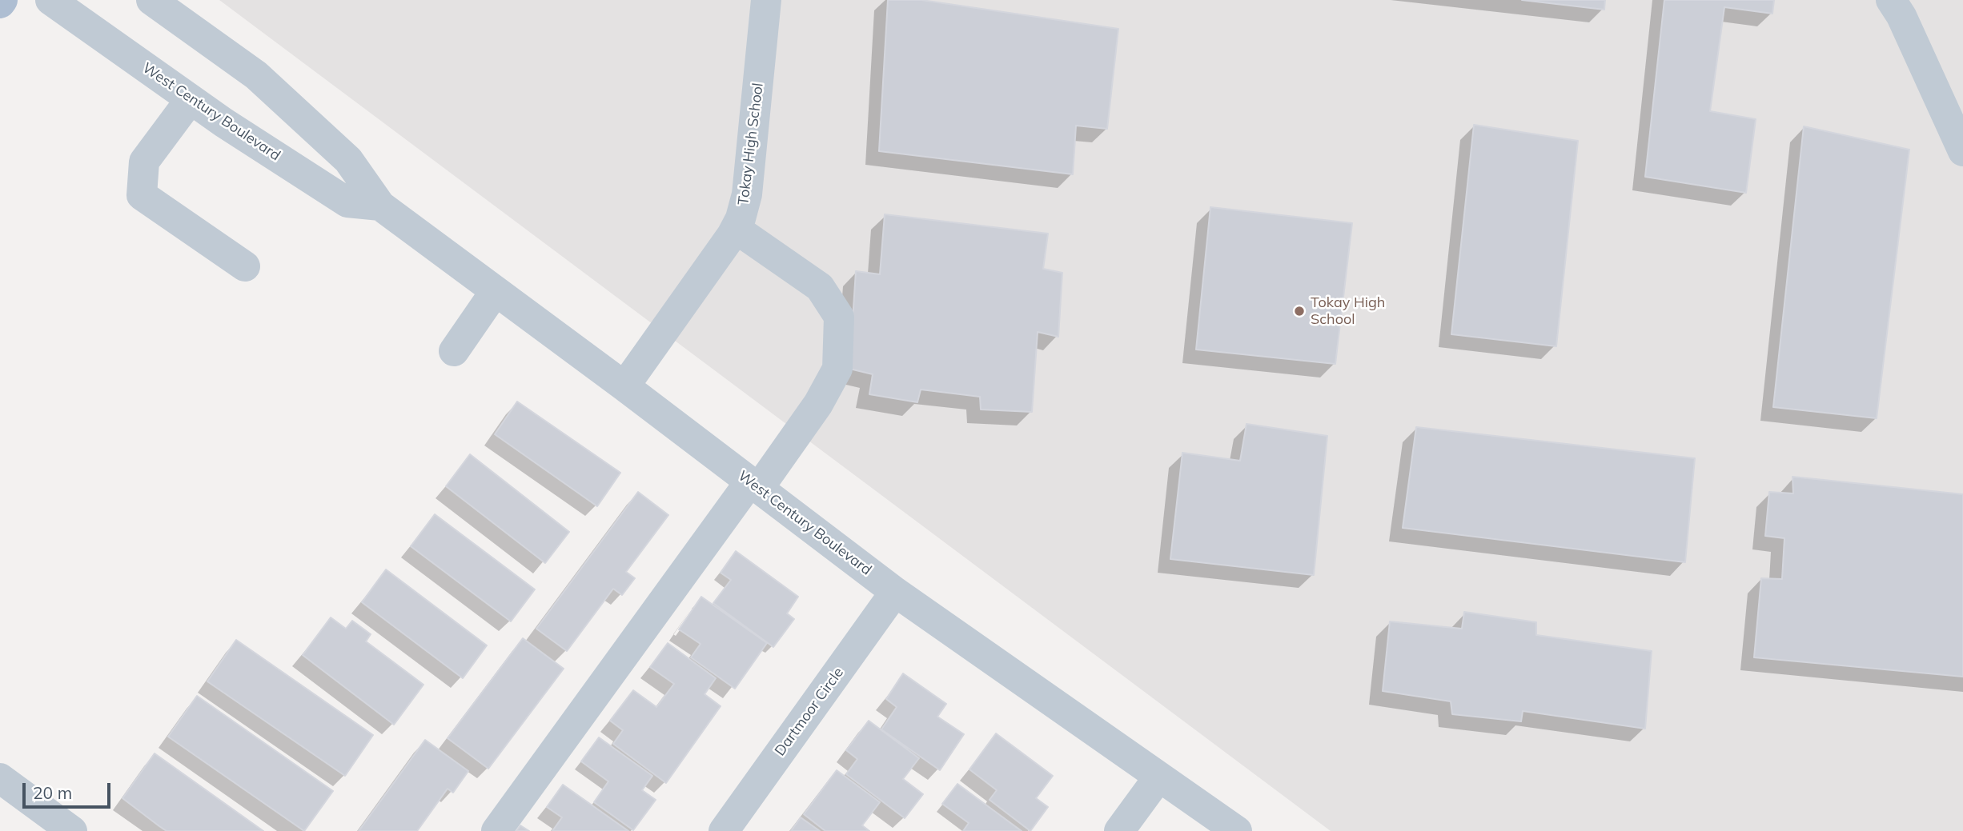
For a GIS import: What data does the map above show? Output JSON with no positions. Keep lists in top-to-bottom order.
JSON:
{
  "streets": {
    "street": ["West Century Boulevard", "Tokay High School", "Dartmoor Circle"]
  },
  "crossings": [
    ["West Century Boulevard", "Tokay High School"],
    ["West Century Boulevard", "Dartmoor Circle"]
  ],
  "places": ["Tokay High School"],
  "scale_bar": "20 m"
}
